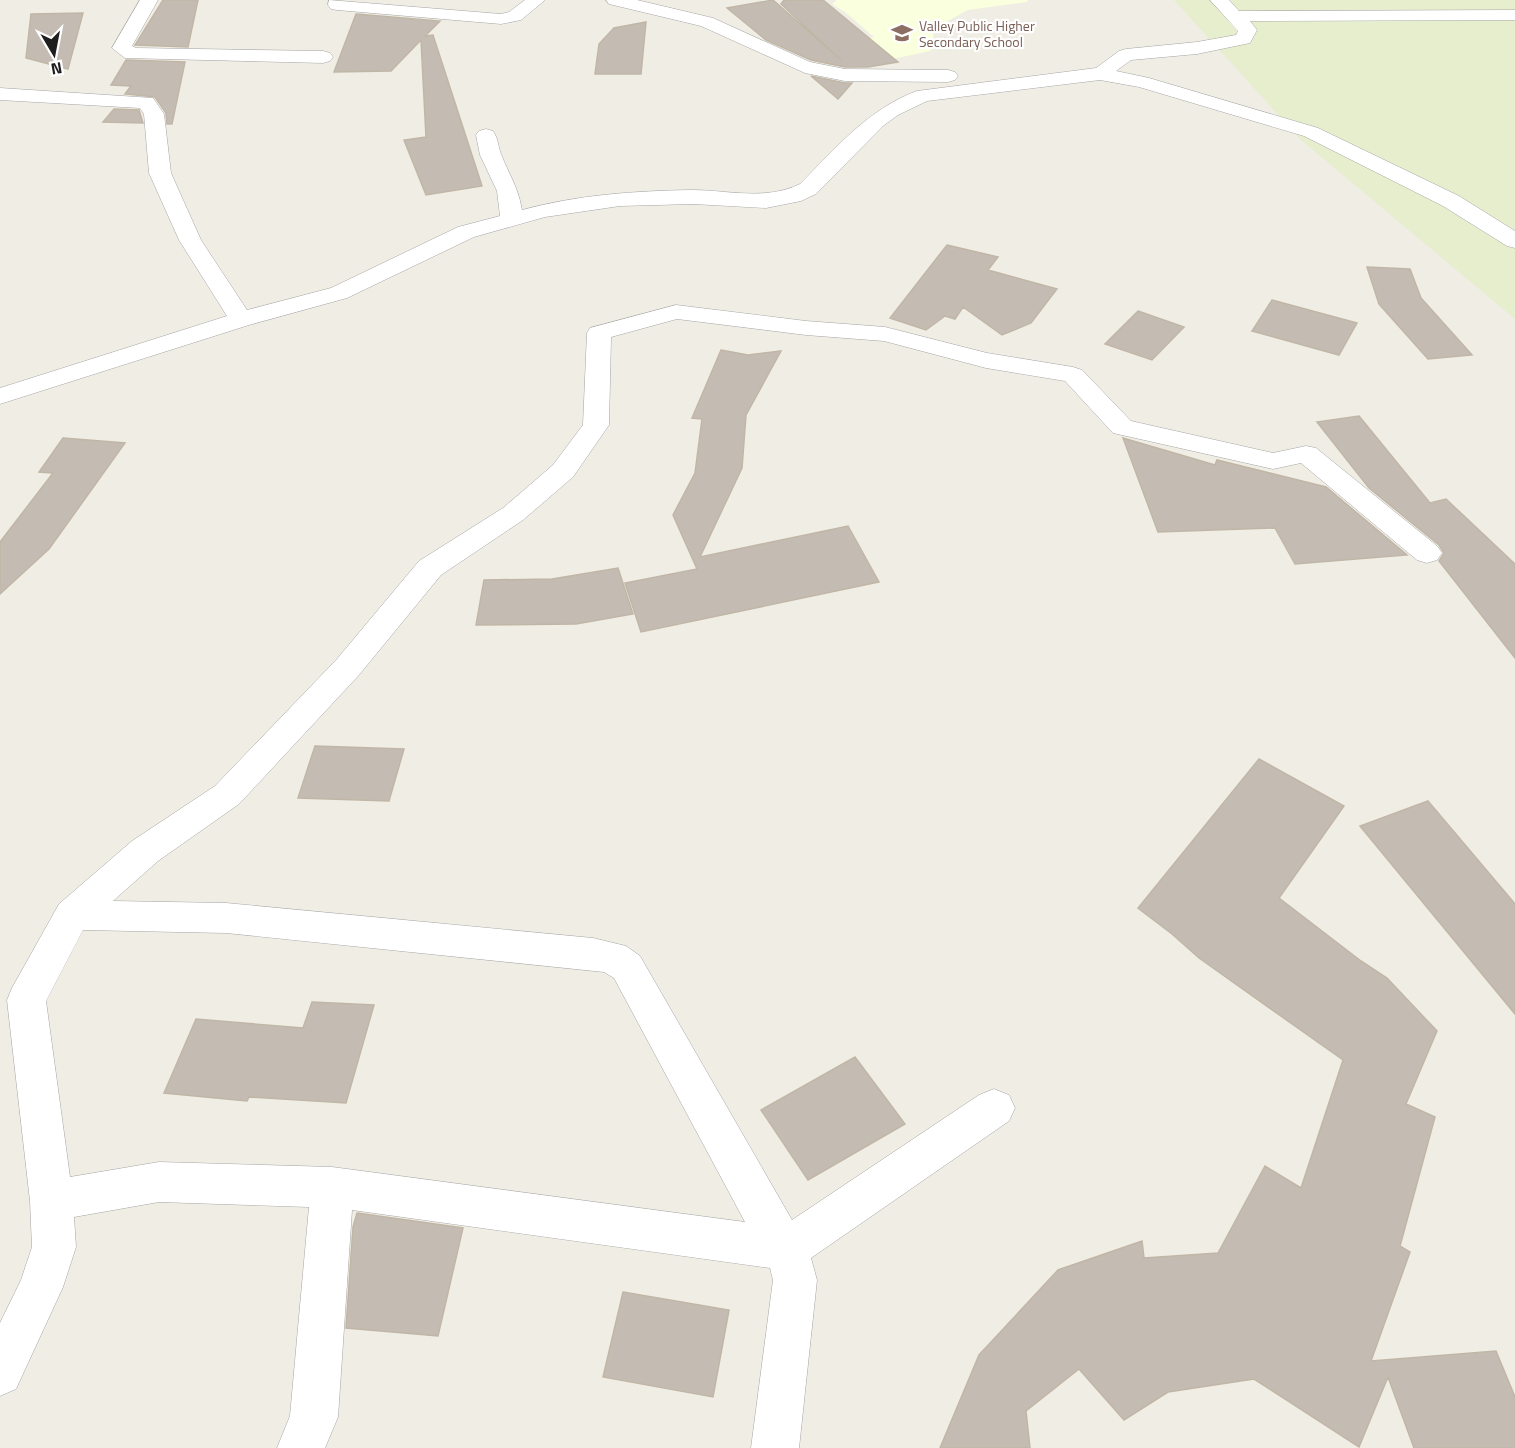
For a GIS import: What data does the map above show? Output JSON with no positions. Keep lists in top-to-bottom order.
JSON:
{
  "places": {
    "school or university": ["Valley Public Higher Secondary School"]
  },
  "north": "bottom"
}
